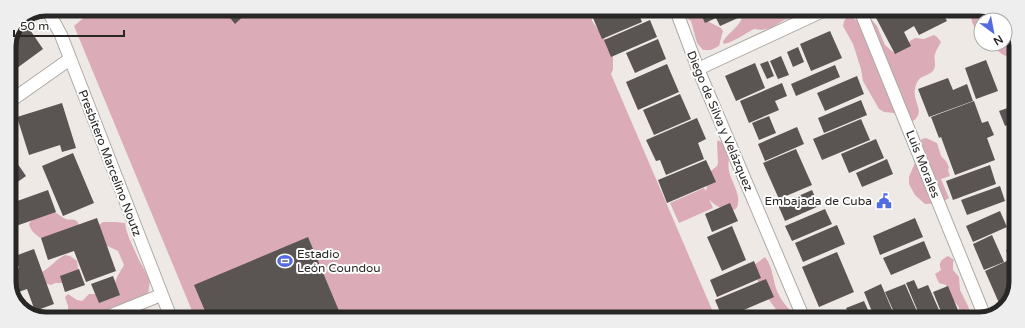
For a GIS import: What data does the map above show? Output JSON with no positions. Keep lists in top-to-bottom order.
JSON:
{
  "streets": {
    "street": ["Diego de Silva y Velázquez", "Presbítero Marcelino Noutz", "Luis Morales"]
  },
  "places": {
    "public building": ["Embajada de Cuba"],
    "sports": ["Estadio León Coundou"]
  },
  "scale_bar": "50 m",
  "north": "bottom right"
}
